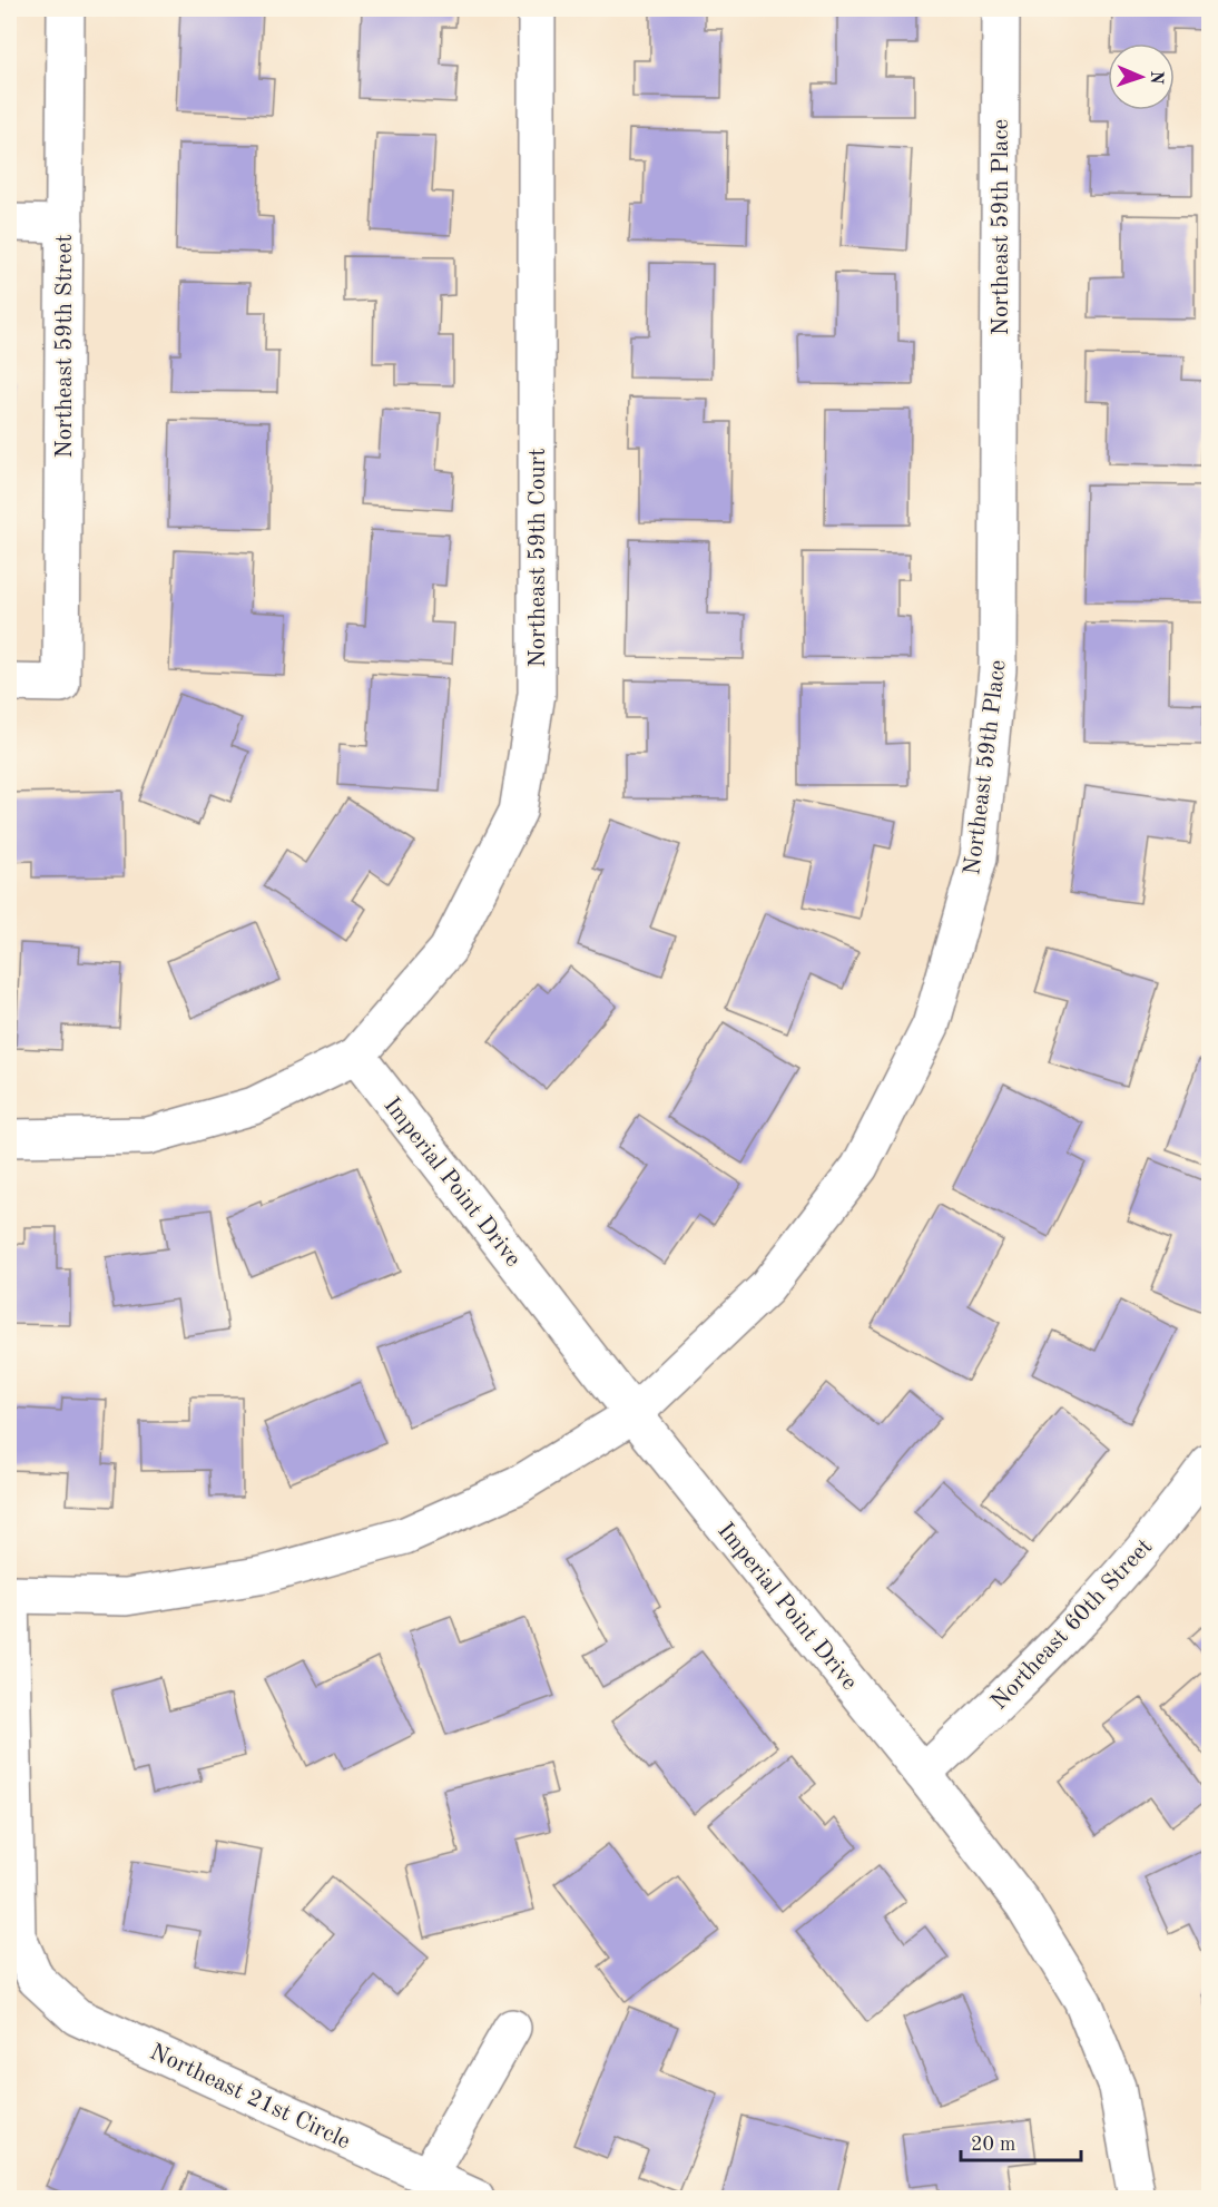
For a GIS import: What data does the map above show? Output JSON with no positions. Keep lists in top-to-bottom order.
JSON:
{
  "streets": {
    "street": [
      "Northeast 59th Place",
      "Northeast 59th Street",
      "Northeast 59th Court",
      "Imperial Point Drive",
      "Northeast 60th Street",
      "Northeast 21st Circle"
    ]
  },
  "crossings": [
    ["Northeast 59th Place", "Imperial Point Drive"],
    ["Northeast 59th Place", "Northeast 21st Circle"],
    ["Northeast 59th Court", "Imperial Point Drive"],
    ["Imperial Point Drive", "Northeast 60th Street"]
  ],
  "scale_bar": "20 m",
  "north": "right"
}
